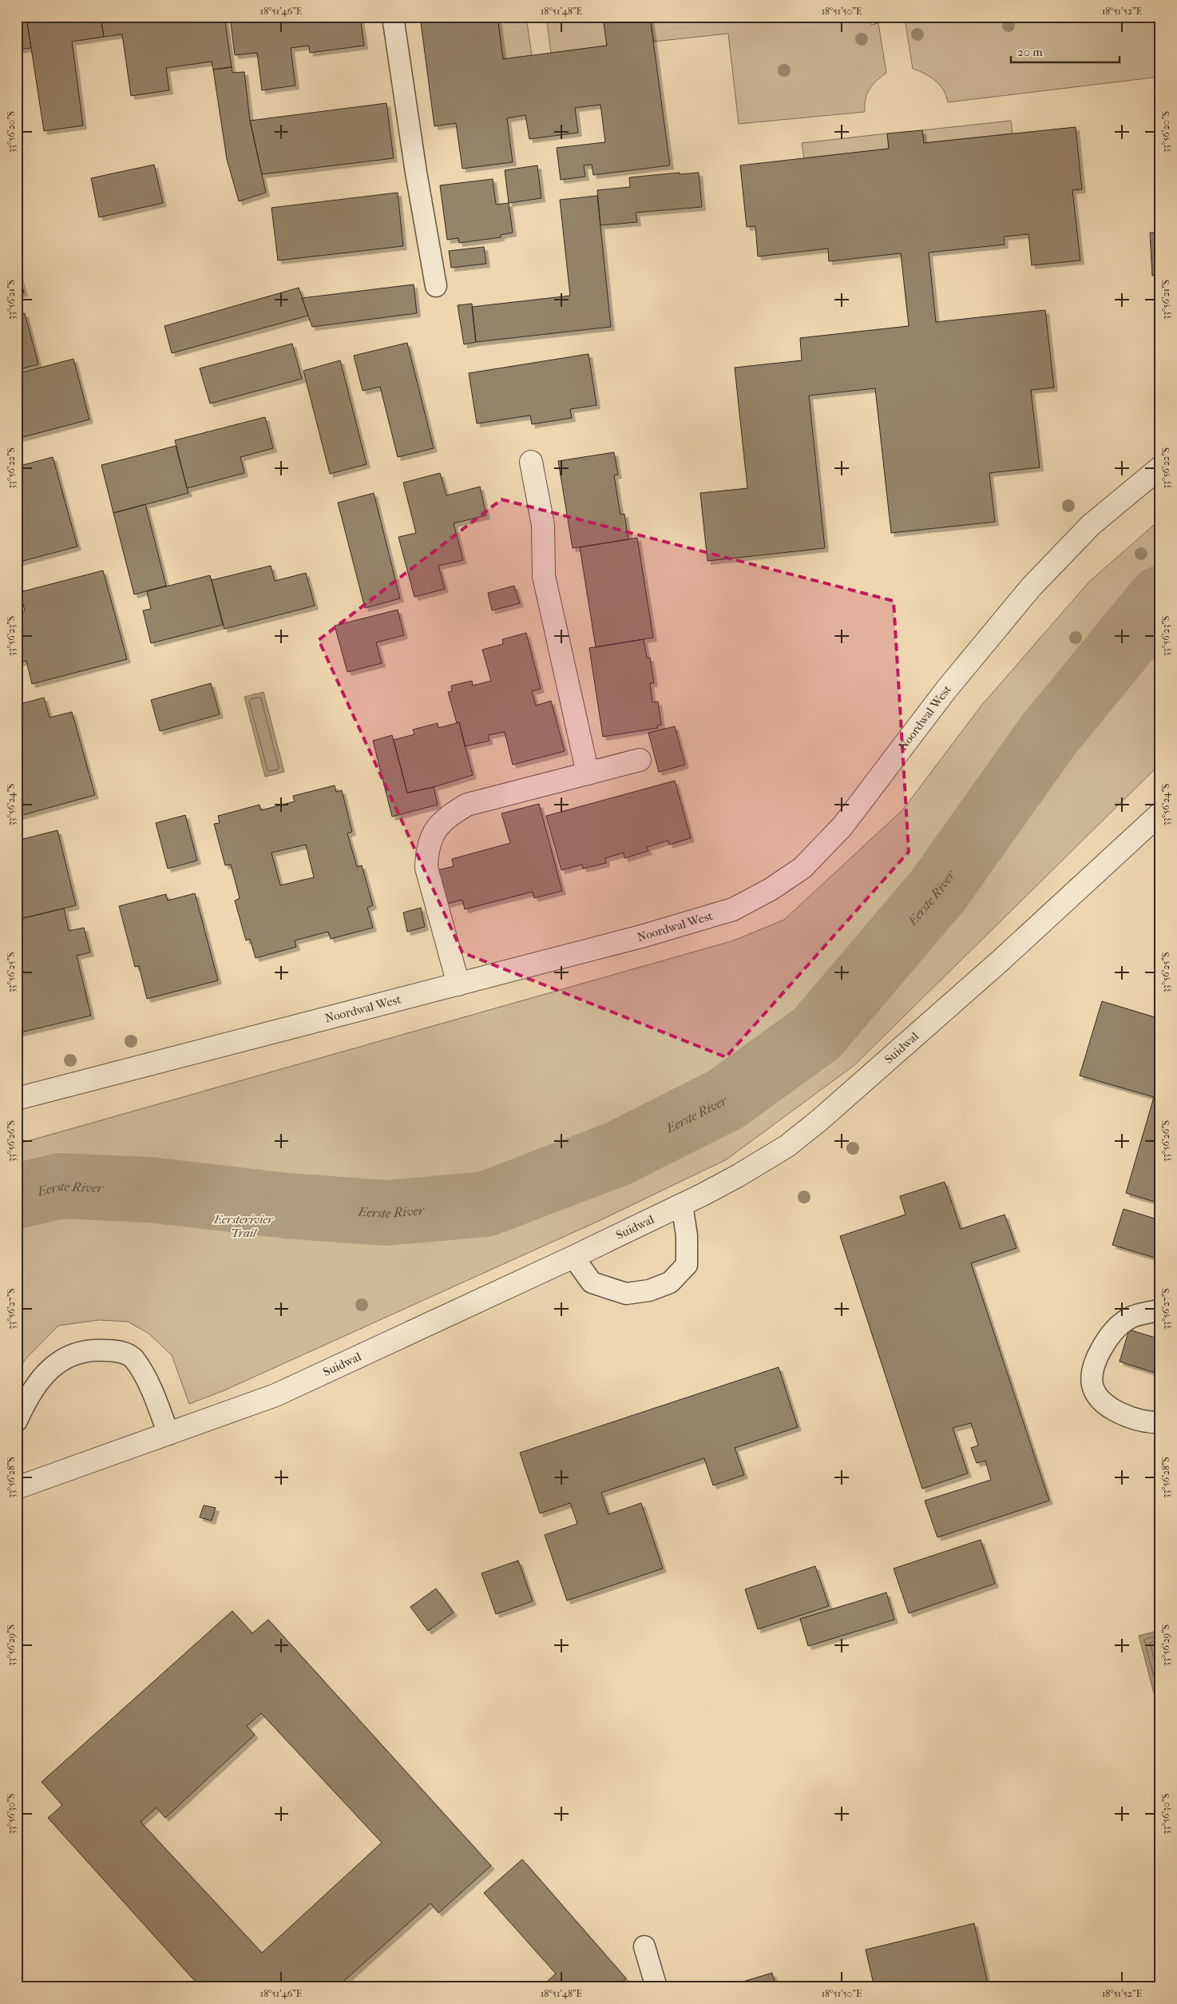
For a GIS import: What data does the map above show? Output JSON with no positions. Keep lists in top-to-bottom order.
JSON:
{
  "streets": {
    "street": ["Noordwal West", "Suidwal"]
  },
  "water": ["Eerste River"],
  "parks": ["Eersterivier Trail"],
  "scale_bar": "20 m",
  "coordinates": [
    "18°51'46\"E",
    "18°51'48\"E",
    "18°51'50\"E",
    "18°51'52\"E",
    "33°56'20\"S",
    "33°56'21\"S",
    "33°56'22\"S",
    "33°56'23\"S",
    "33°56'24\"S",
    "33°56'25\"S",
    "33°56'26\"S",
    "33°56'27\"S",
    "33°56'28\"S",
    "33°56'29\"S",
    "33°56'30\"S"
  ]
}
